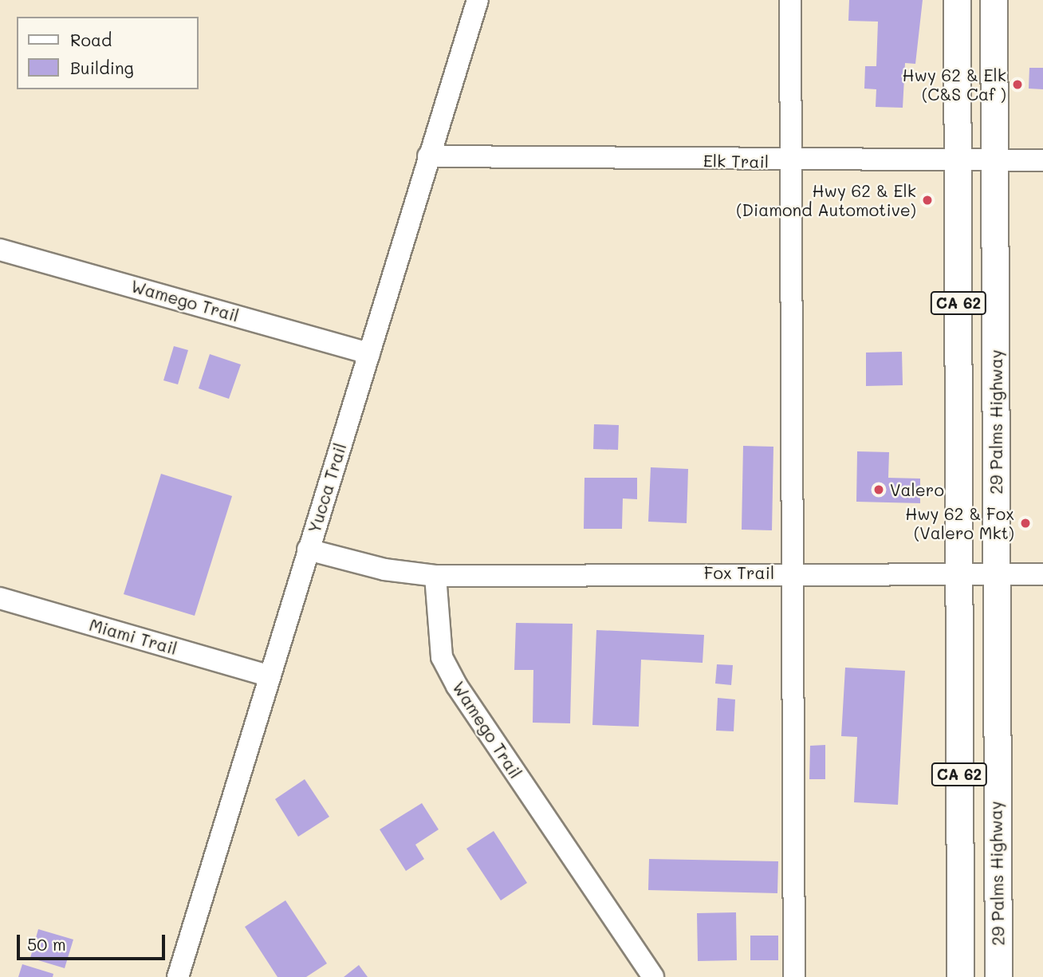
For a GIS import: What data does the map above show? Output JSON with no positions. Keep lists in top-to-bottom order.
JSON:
{
  "streets": {
    "main road": ["CA 62", "29 Palms Highway"],
    "street": [
      "Elk Trail",
      "Wamego Trail",
      "Yucca Trail",
      "Fox Trail",
      "Miami Trail"
    ]
  },
  "crossings": [
    ["Elk Trail", "CA 62"],
    ["Elk Trail", "29 Palms Highway"],
    ["Elk Trail", "Yucca Trail"],
    ["Wamego Trail", "Yucca Trail"],
    ["Wamego Trail", "Fox Trail"],
    ["CA 62", "Fox Trail"],
    ["29 Palms Highway", "Fox Trail"],
    ["Yucca Trail", "Miami Trail"]
  ],
  "places": [
    "Hwy 62 & Elk (C&S Caf )",
    "Hwy 62 & Elk (Diamond Automotive)",
    "Valero",
    "Hwy 62 & Fox (Valero Mkt)"
  ],
  "legend": ["Road", "Building"],
  "scale_bar": "50 m"
}
